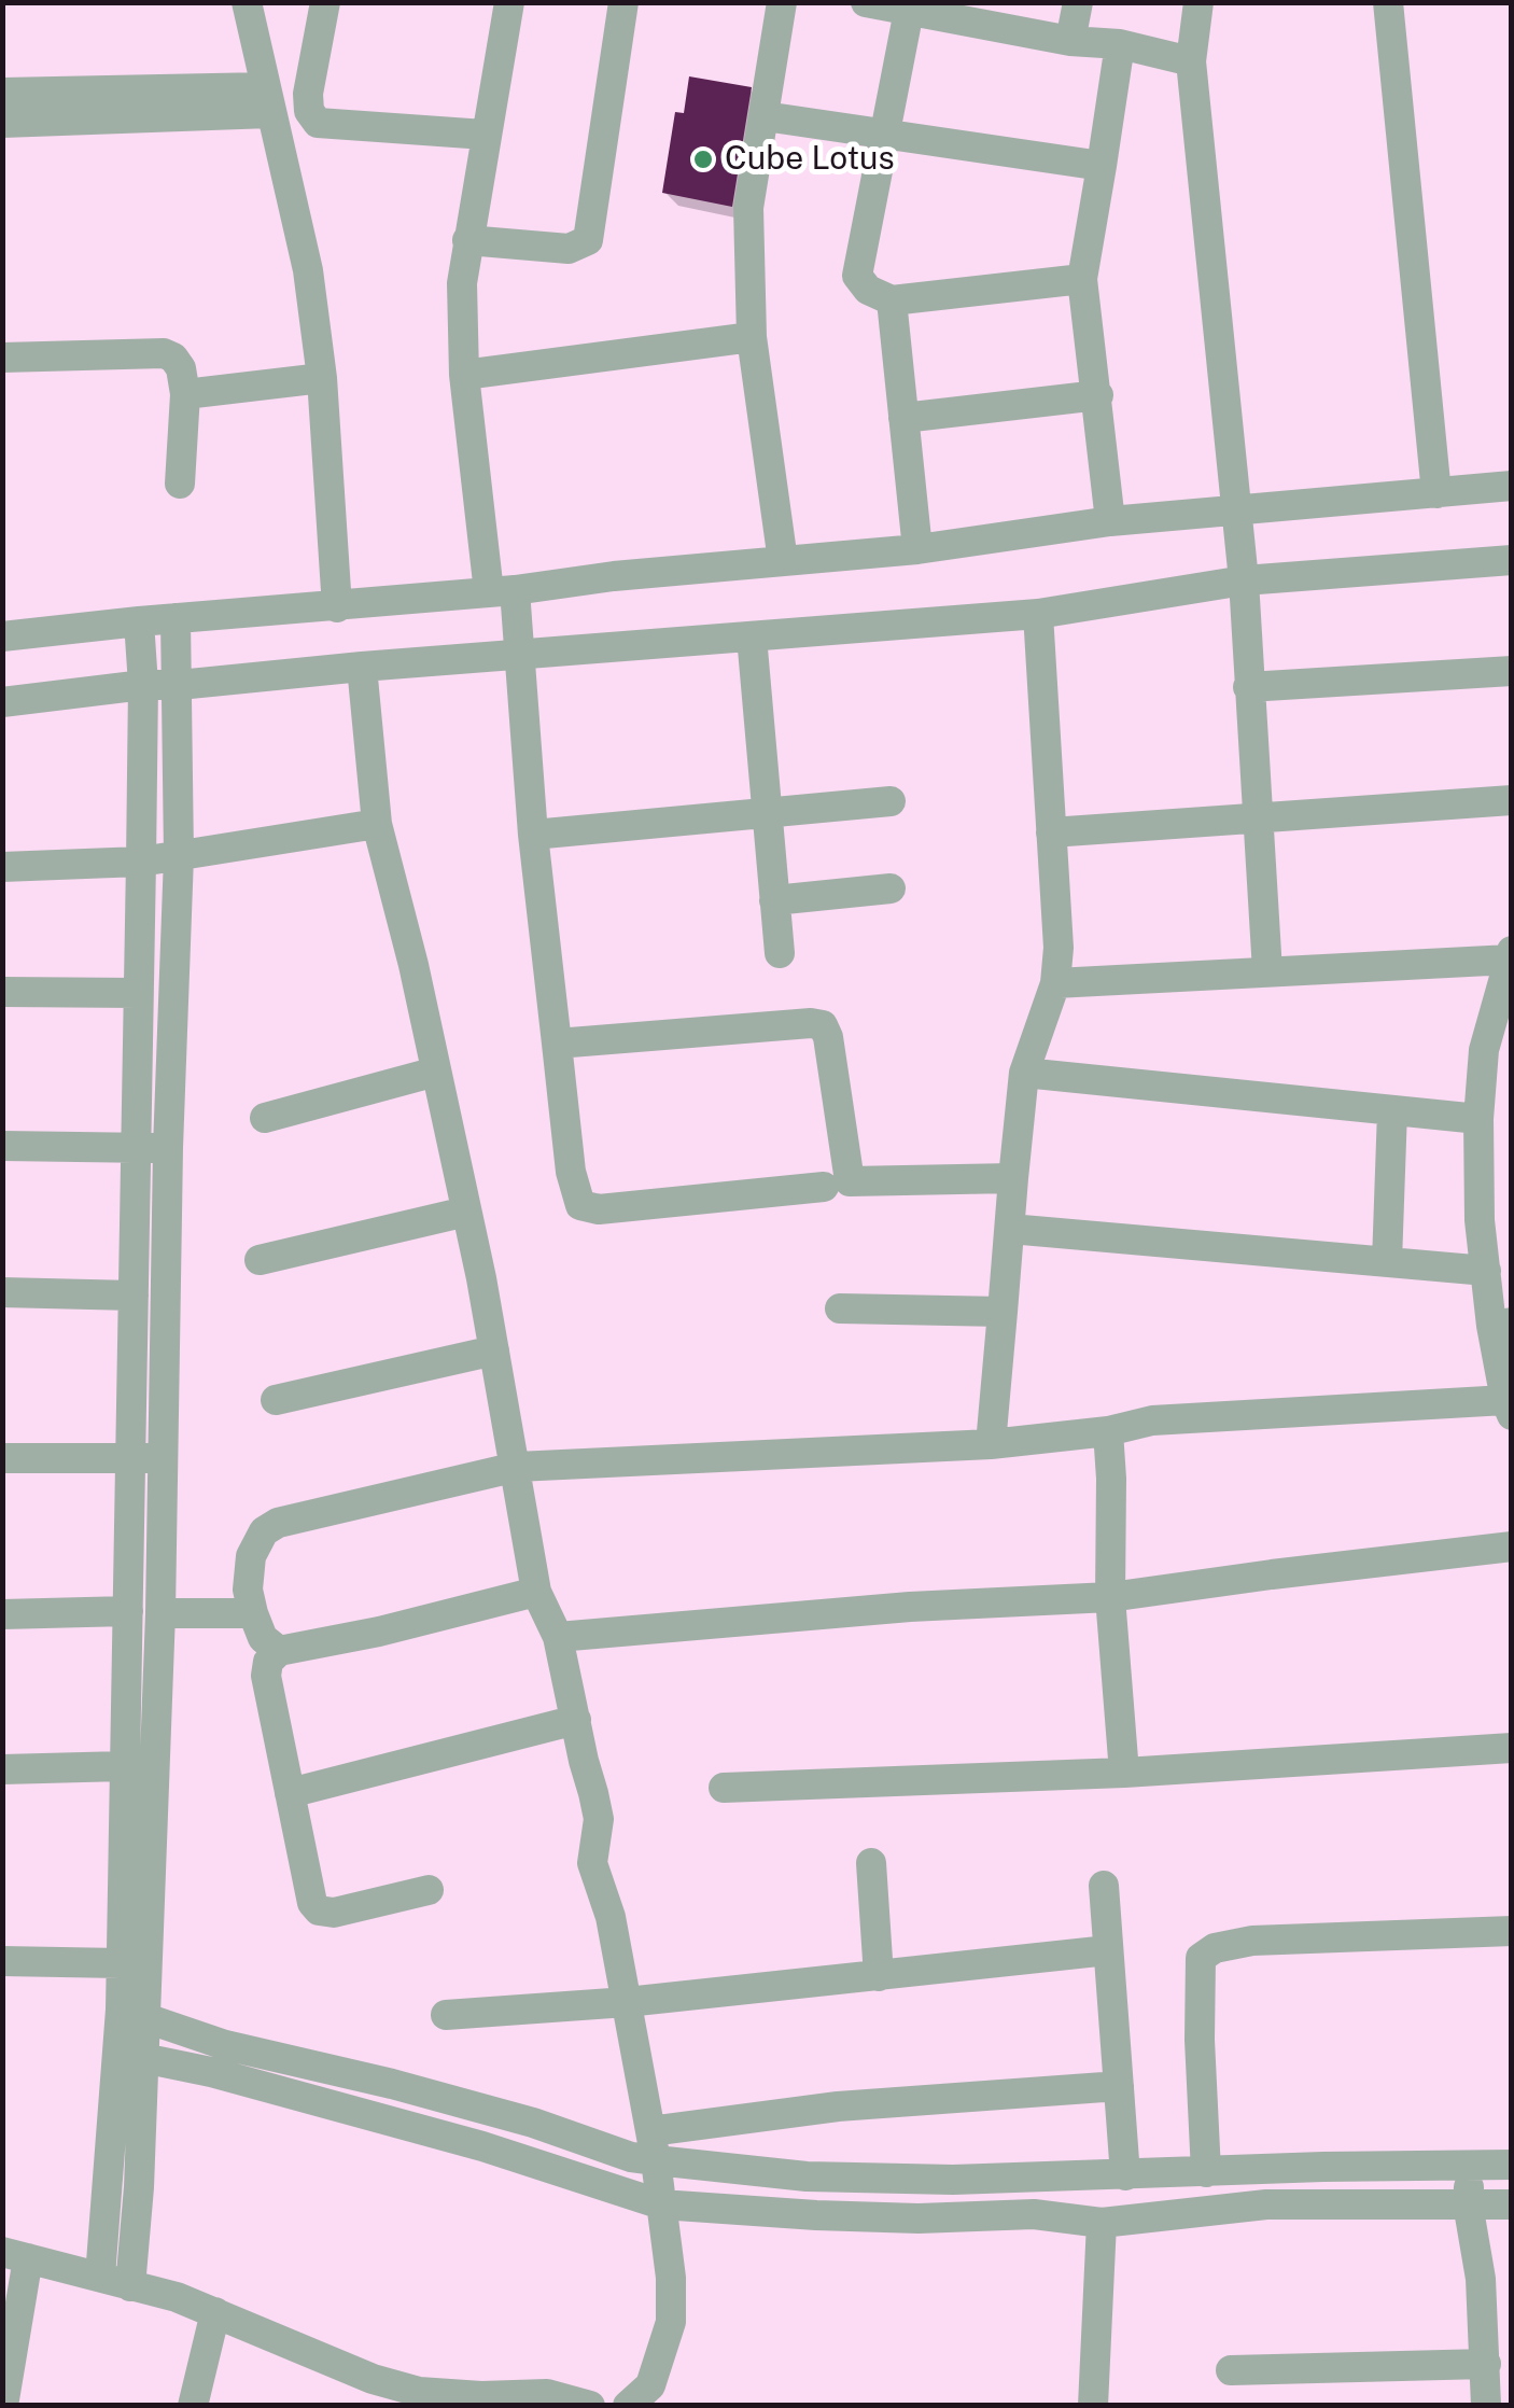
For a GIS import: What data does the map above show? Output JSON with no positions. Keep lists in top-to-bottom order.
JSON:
{
  "places": ["Cube Lotus"]
}
